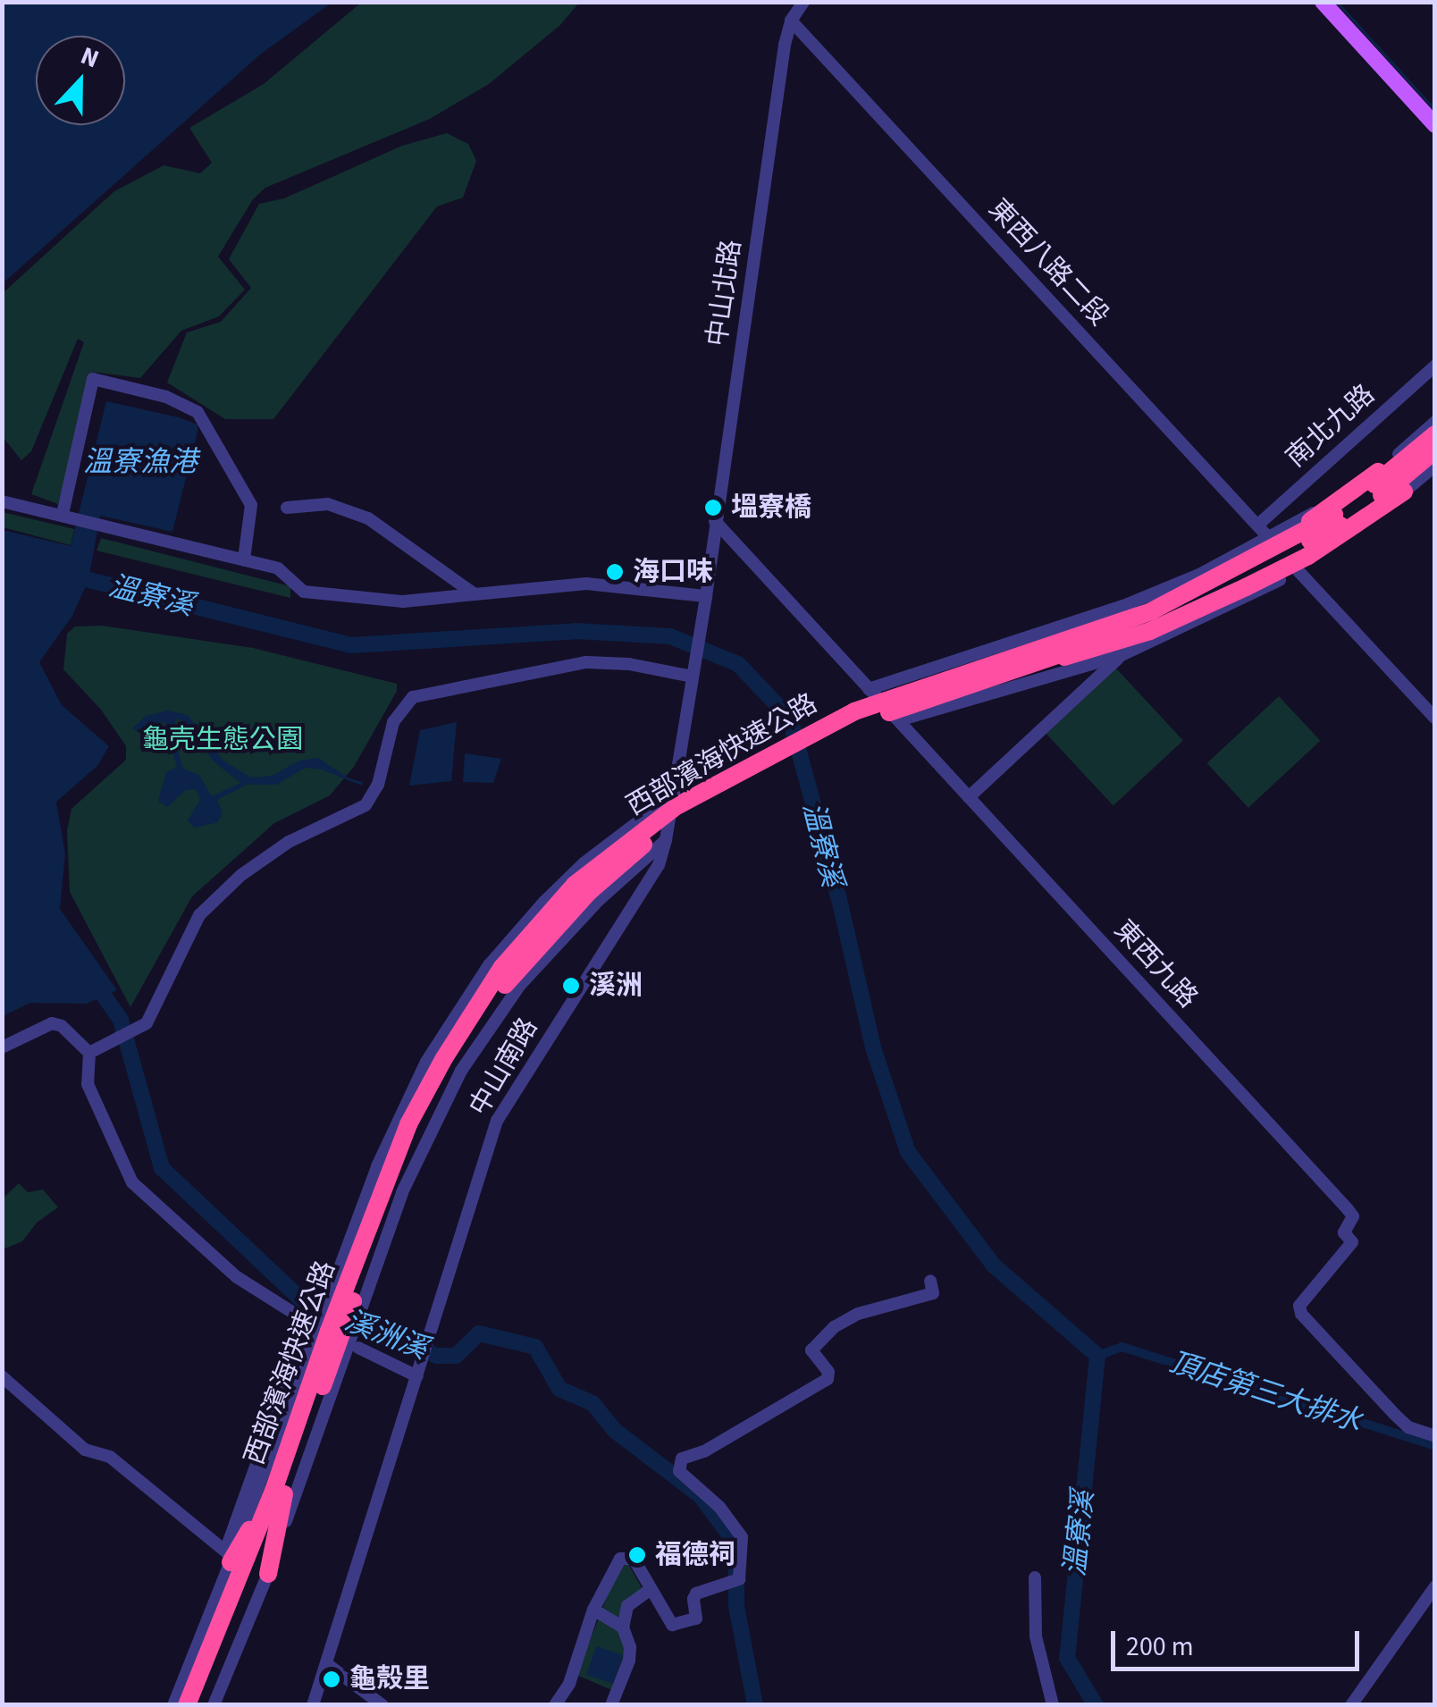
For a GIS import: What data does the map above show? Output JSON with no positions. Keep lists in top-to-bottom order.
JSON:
{
  "streets": {
    "highway": ["西部濱海快速公路"],
    "street": [
      "東西八路二段",
      "中山北路",
      "南北九路",
      "東西九路",
      "中山南路"
    ]
  },
  "crossings": [
    ["東西八路二段", "中山北路"],
    ["東西八路二段", "南北九路"],
    ["中山北路", "東西九路"],
    ["中山北路", "中山南路"]
  ],
  "water": [
    "溫寮漁港",
    "溫寮溪",
    "溪洲溪",
    "頂店第三大排水"
  ],
  "parks": ["龜壳生態公園"],
  "places": [
    "塭寮橋",
    "海口味",
    "溪洲",
    "福德祠",
    "龜殼里"
  ],
  "scale_bar": "200 m",
  "north": "top"
}
